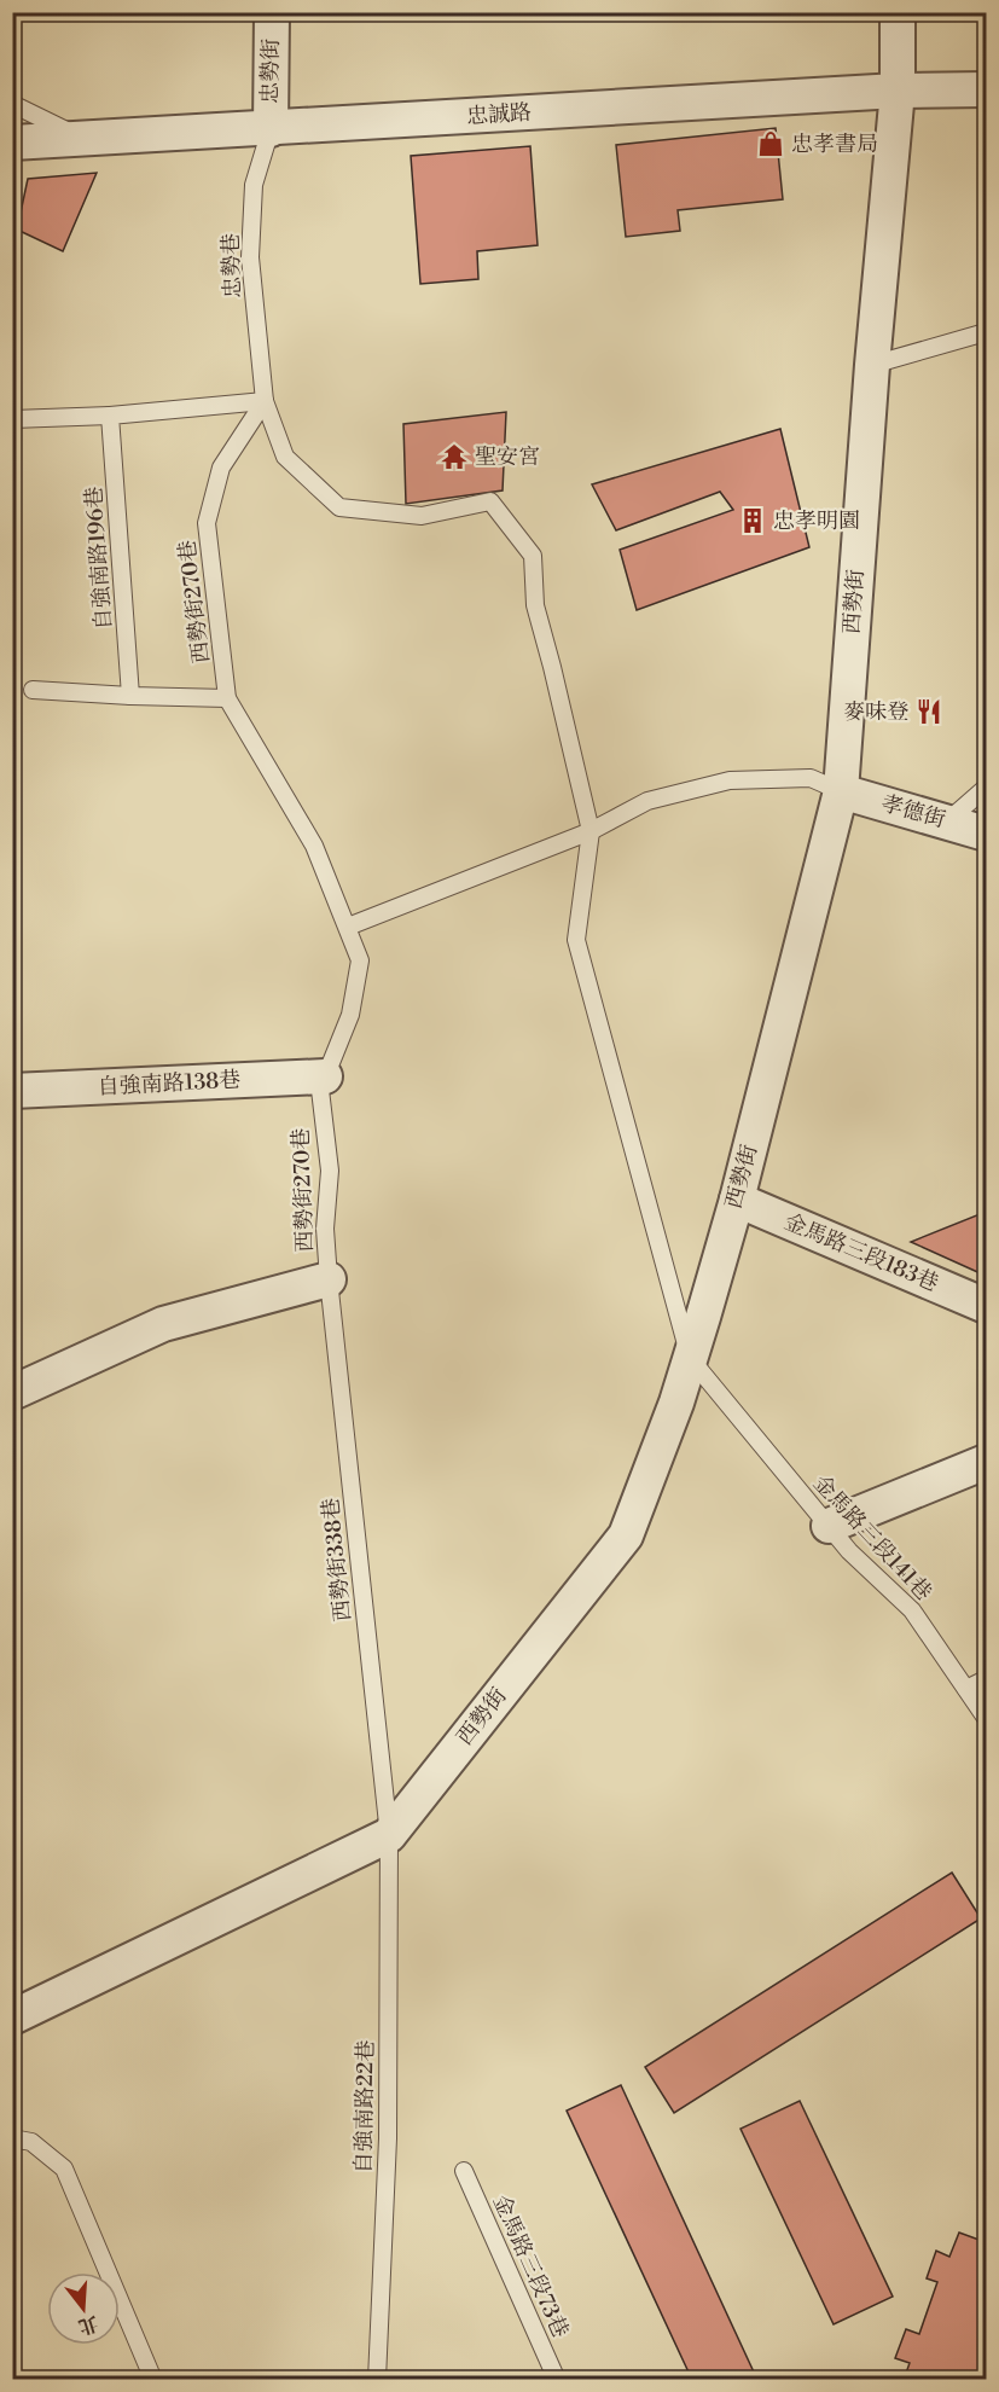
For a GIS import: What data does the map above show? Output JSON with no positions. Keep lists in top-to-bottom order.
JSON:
{
  "streets": {
    "street": [
      "忠勢街",
      "忠誠路",
      "西勢街",
      "孝德街",
      "自強南路138巷",
      "金馬路三段183巷"
    ],
    "lane": [
      "忠勢巷",
      "自強南路196巷",
      "西勢街270巷",
      "金馬路三段141巷",
      "西勢街338巷",
      "自強南路22巷",
      "金馬路三段73巷"
    ]
  },
  "crossings": [
    ["忠勢街", "忠誠路"],
    ["忠勢街", "忠勢巷"],
    ["忠誠路", "忠勢巷"],
    ["忠誠路", "西勢街"],
    ["忠勢巷", "西勢街270巷"],
    ["西勢街270巷", "自強南路138巷"],
    ["西勢街270巷", "西勢街338巷"],
    ["西勢街", "孝德街"],
    ["西勢街", "金馬路三段183巷"],
    ["西勢街", "金馬路三段141巷"],
    ["西勢街", "西勢街338巷"],
    ["西勢街", "自強南路22巷"],
    ["西勢街338巷", "自強南路22巷"]
  ],
  "places": {
    "shop": ["忠孝書局"],
    "temple": ["聖安宮"],
    "building": ["忠孝明園"],
    "restaurant": ["麥味登"]
  },
  "north": "bottom"
}
